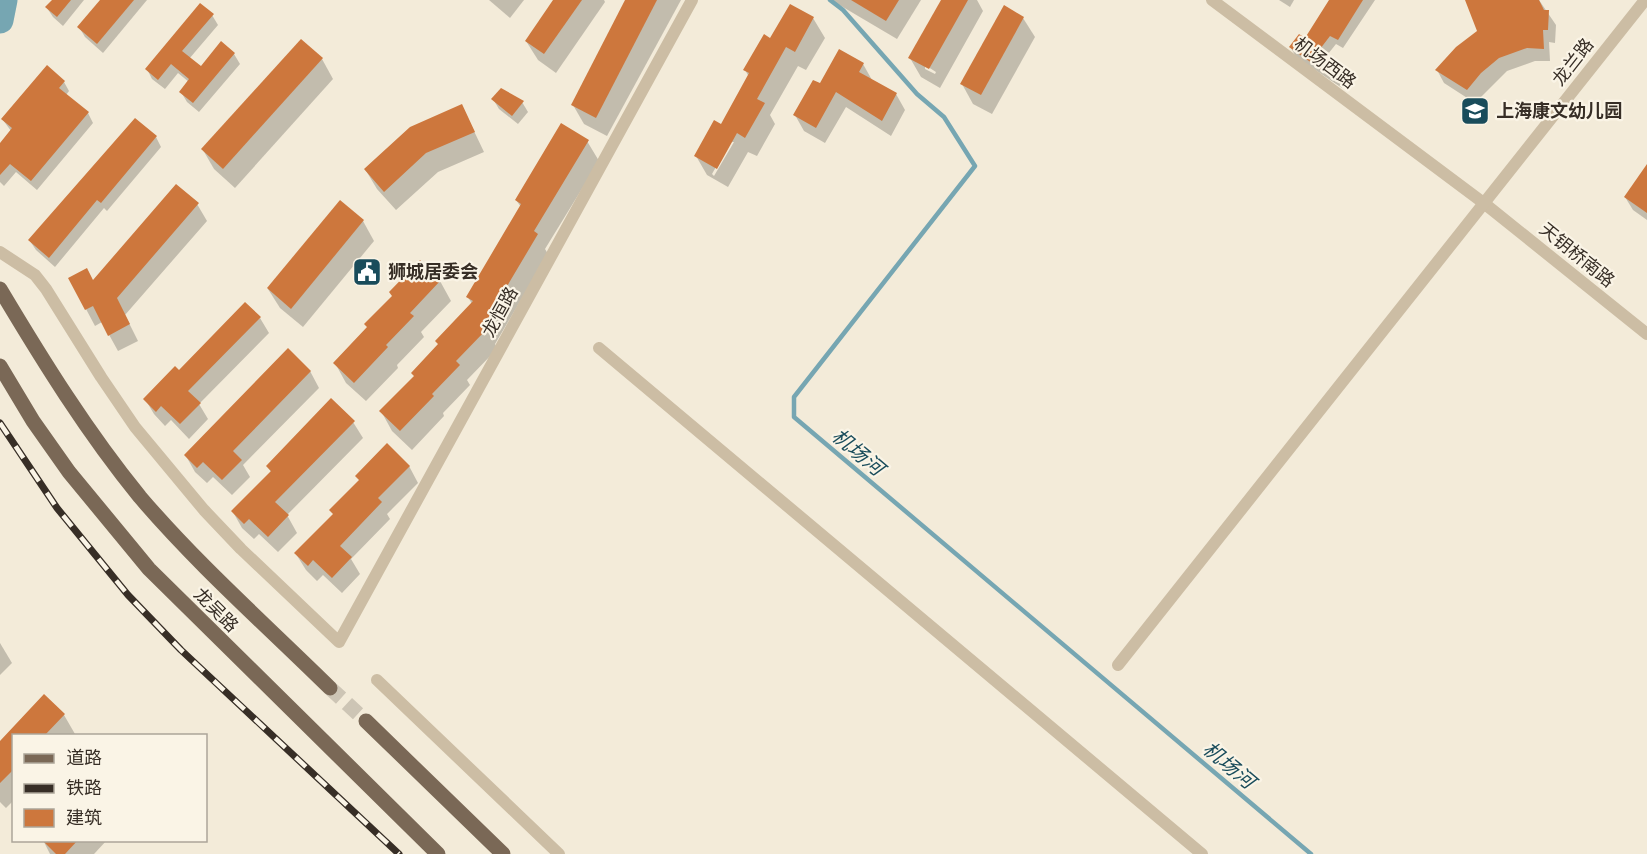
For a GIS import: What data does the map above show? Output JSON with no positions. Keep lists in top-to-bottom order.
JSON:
{
  "streets": {
    "main road": ["龙吴路"],
    "street": [
      "龙兰路",
      "机场西路",
      "天钥桥南路",
      "龙恒路"
    ]
  },
  "crossings": [
    ["龙兰路", "机场西路"],
    ["龙兰路", "天钥桥南路"],
    ["机场西路", "天钥桥南路"]
  ],
  "water": ["机场河"],
  "places": {
    "school or university": ["上海康文幼儿园"],
    "public building": ["狮城居委会"]
  },
  "legend": ["道路", "铁路", "建筑"]
}
